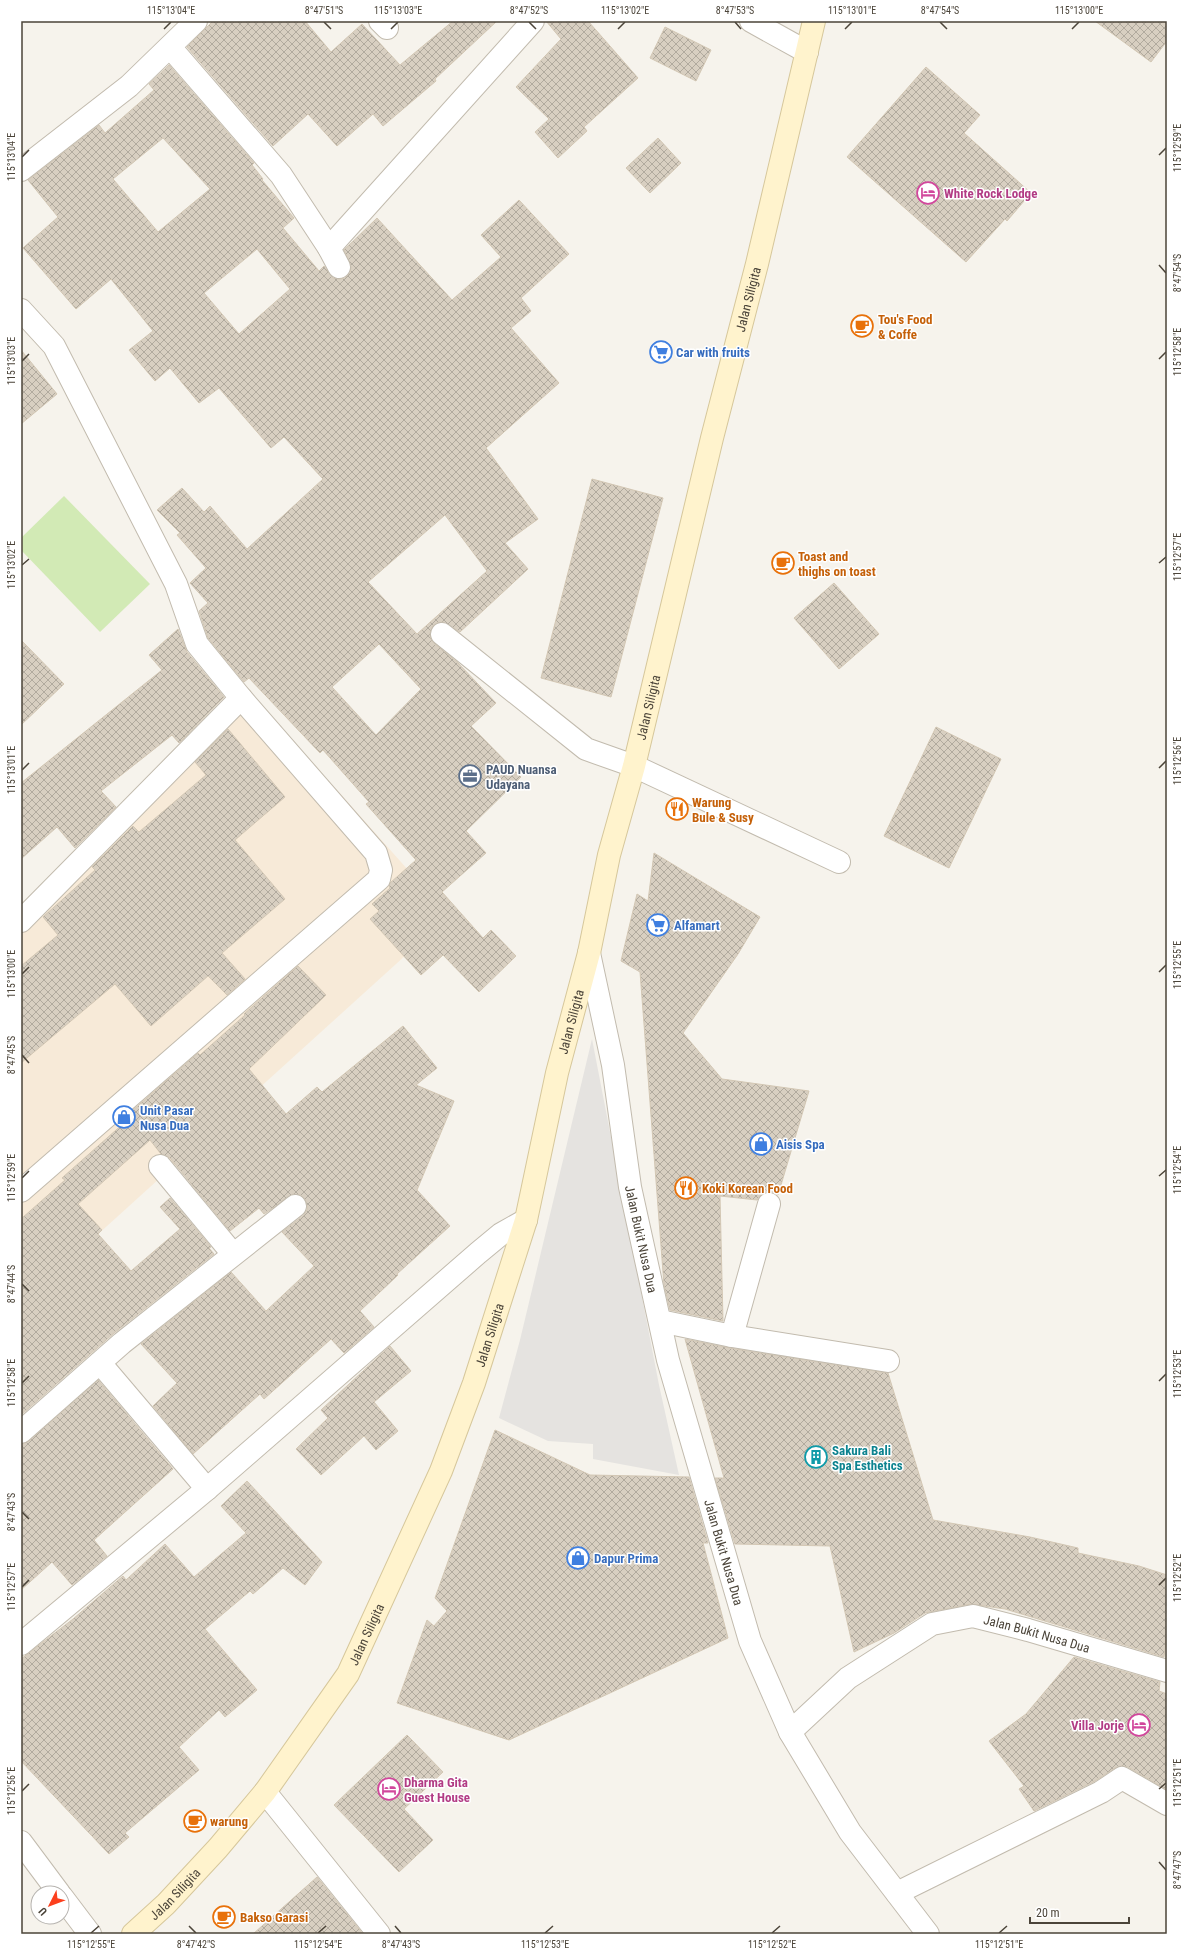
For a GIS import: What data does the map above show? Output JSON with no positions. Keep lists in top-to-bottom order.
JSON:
{
  "streets": {
    "main road": ["Jalan Siligita"],
    "street": ["Jalan Bukit Nusa Dua"]
  },
  "crossings": [
    ["Jalan Siligita", "Jalan Bukit Nusa Dua"]
  ],
  "places": {
    "hotel": ["White Rock Lodge", "Villa Jorje", "Dharma Gita Guest House"],
    "cafe": [
      "Tou's Food & Coffe",
      "Toast and thighs on toast",
      "warung",
      "Bakso Garasi"
    ],
    "supermarket": ["Car with fruits", "Alfamart"],
    "office": ["PAUD Nuansa Udayana"],
    "restaurant": ["Warung Bule & Susy", "Koki Korean Food"],
    "shop": ["Unit Pasar Nusa Dua", "Aisis Spa", "Dapur Prima"],
    "building": ["Sakura Bali Spa Esthetics"]
  },
  "scale_bar": "20 m",
  "north": "bottom left",
  "coordinates": [
    "115°13'04\"E",
    "8°47'51\"S",
    "115°13'03\"E",
    "8°47'52\"S",
    "115°13'02\"E",
    "8°47'53\"S",
    "115°13'01\"E",
    "8°47'54\"S",
    "115°13'00\"E",
    "115°12'59\"E",
    "115°12'58\"E",
    "115°12'57\"E",
    "115°12'56\"E",
    "115°12'55\"E",
    "8°47'45\"S",
    "115°12'54\"E",
    "8°47'44\"S",
    "115°12'53\"E",
    "8°47'43\"S",
    "115°12'52\"E",
    "115°12'51\"E",
    "8°47'47\"S",
    "8°47'42\"S"
  ]
}
